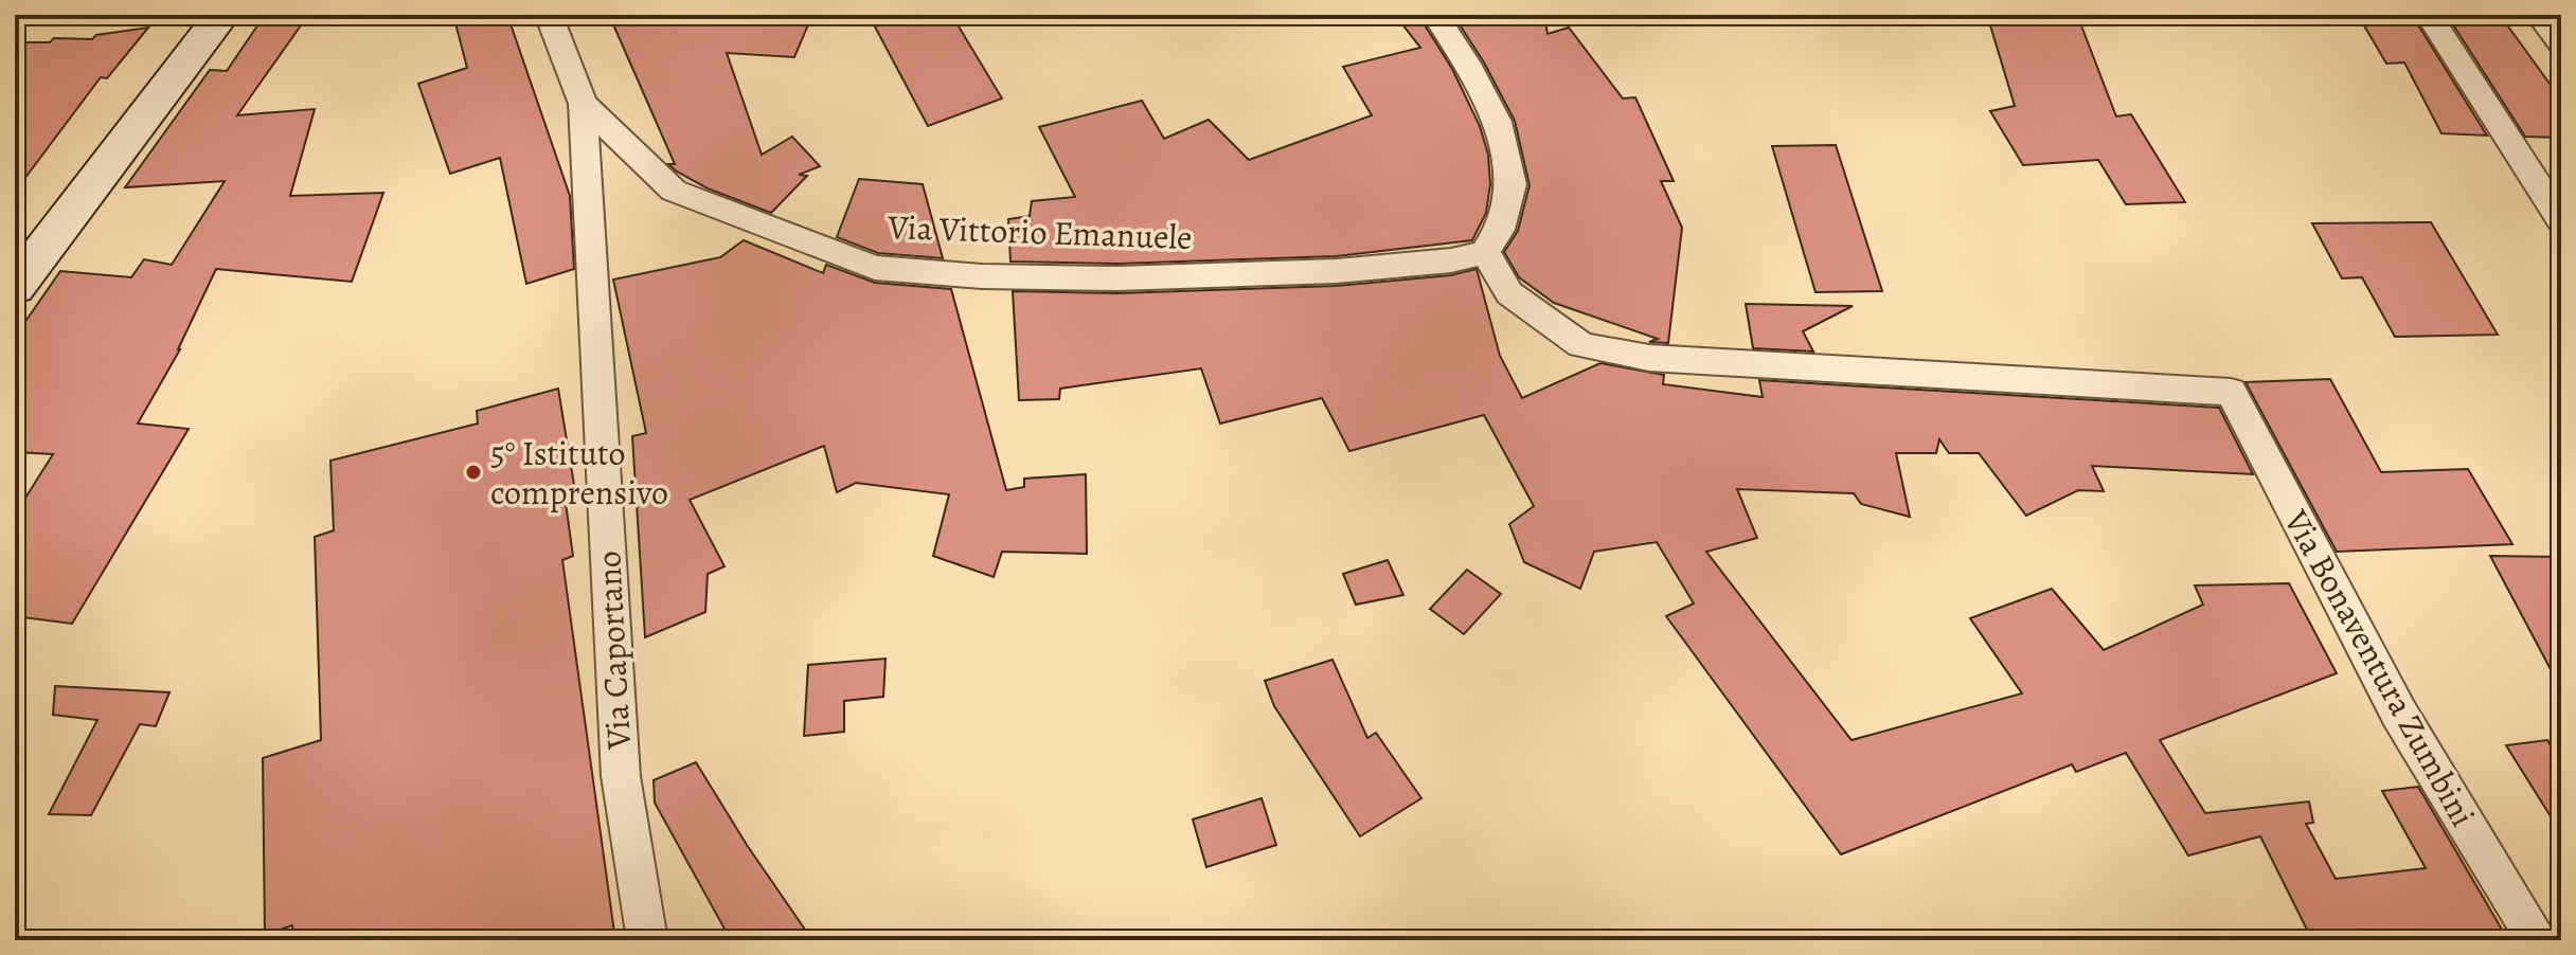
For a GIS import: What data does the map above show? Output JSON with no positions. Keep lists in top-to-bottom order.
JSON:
{
  "streets": {
    "street": ["Via Vittorio Emanuele", "Via Caportano", "Via Bonaventura Zumbini"]
  },
  "crossings": [
    ["Via Vittorio Emanuele", "Via Caportano"],
    ["Via Vittorio Emanuele", "Via Bonaventura Zumbini"]
  ],
  "places": ["5° Istituto comprensivo"]
}
